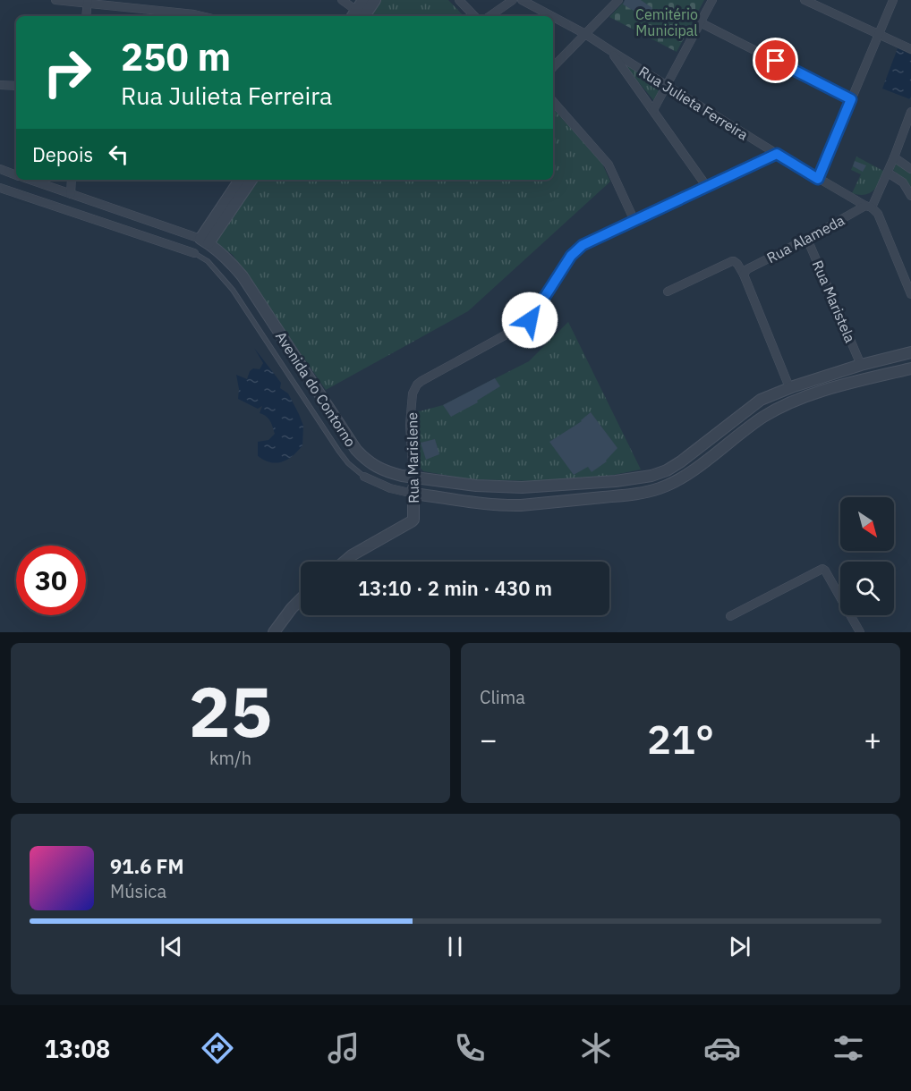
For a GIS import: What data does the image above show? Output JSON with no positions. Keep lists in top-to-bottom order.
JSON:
{
  "streets": {
    "street": [
      "Rua Julieta Ferreira",
      "Rua Alameda",
      "Rua Maristela",
      "Avenida do Contorno",
      "Rua Marislene"
    ]
  },
  "crossings": [
    ["Rua Julieta Ferreira", "Rua Alameda"],
    ["Rua Julieta Ferreira", "Rua Marislene"],
    ["Rua Alameda", "Rua Maristela"],
    ["Rua Maristela", "Avenida do Contorno"],
    ["Avenida do Contorno", "Rua Marislene"]
  ],
  "parks": ["Cemitério Municipal"],
  "north": "bottom right",
  "page": {
    "turn": ["250 m", "Rua Julieta Ferreira"],
    "then": "Depois",
    "limit": "30",
    "trip": "13:10 · 2 min · 430 m",
    "tile": [
      ["25", "km/h"],
      "Clima"
    ],
    "heat": ["−", "21°", "+"],
    "song": ["91.6 FM", "Música"],
    "tabs": "13:08"
  }
}
